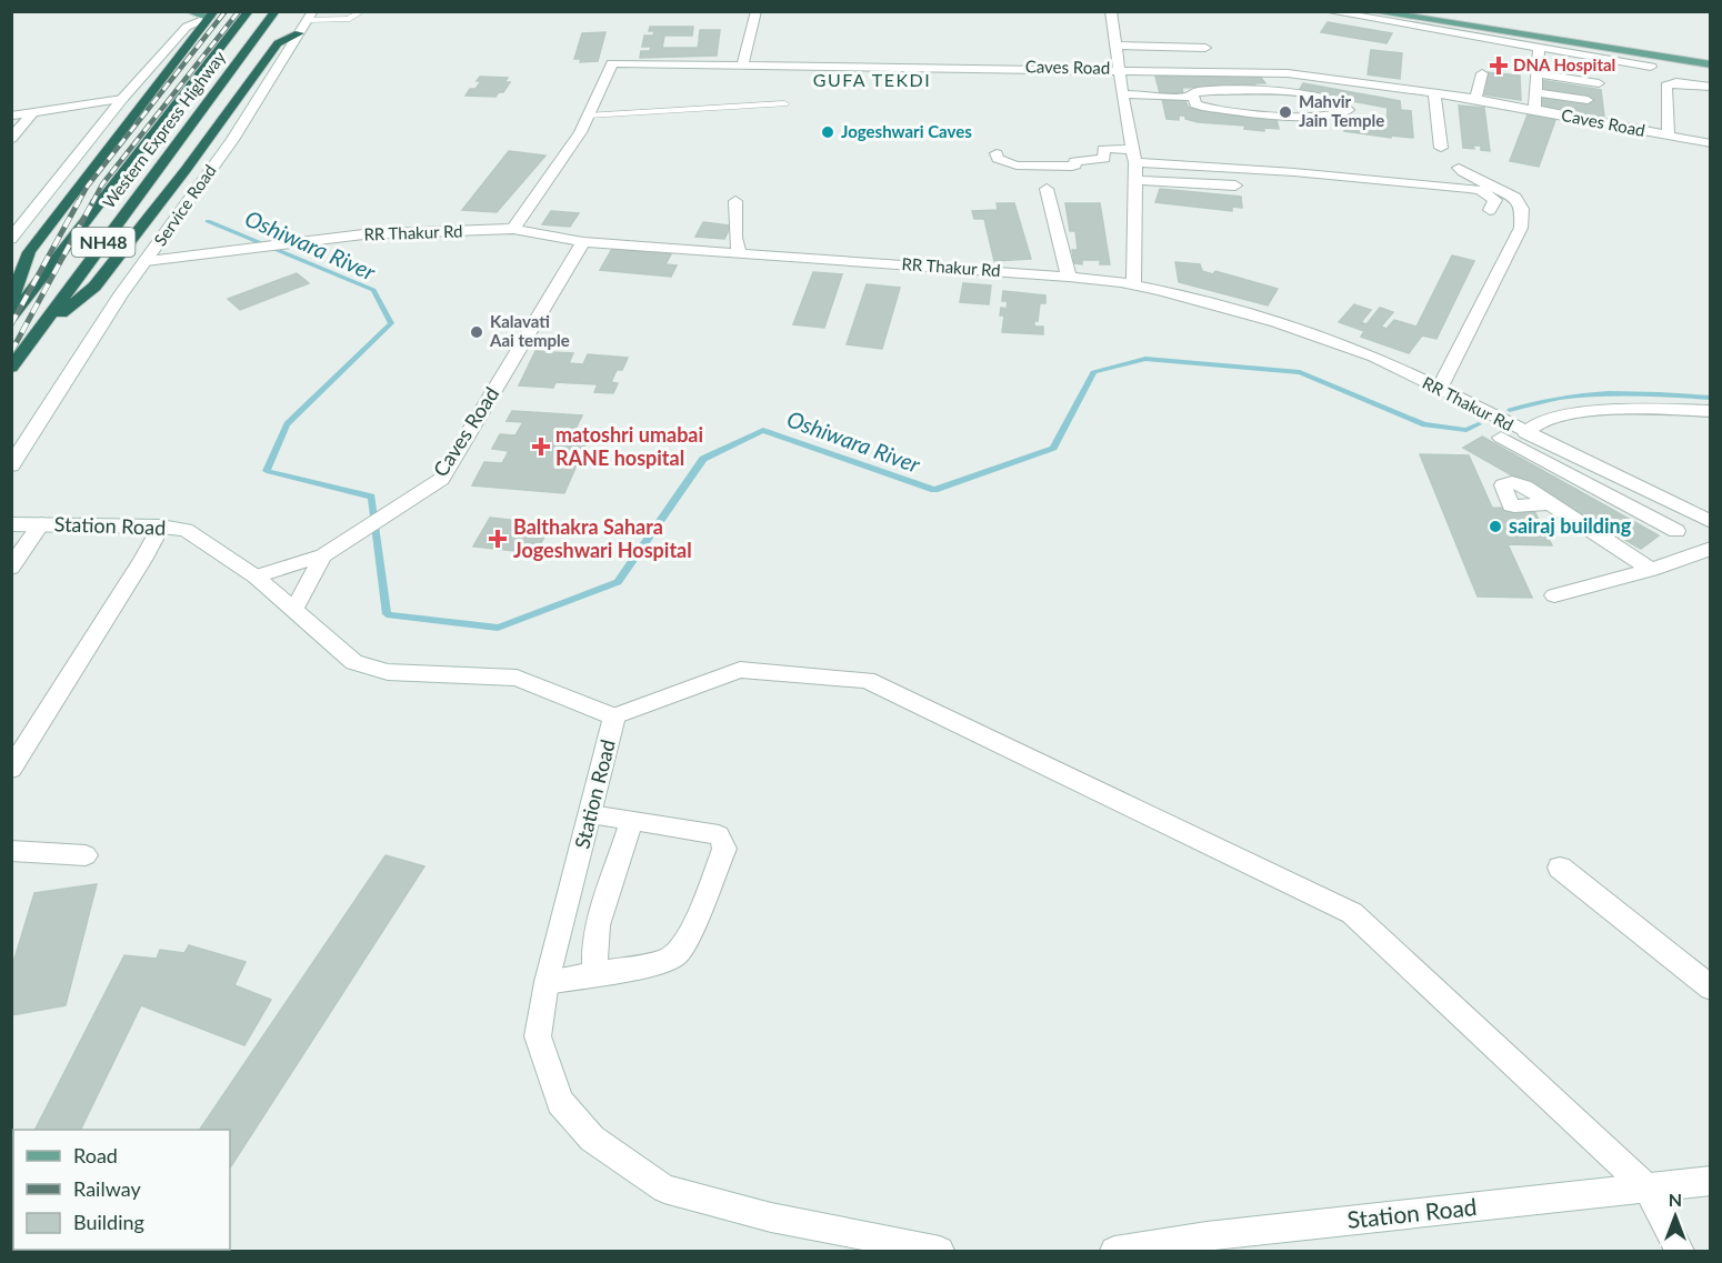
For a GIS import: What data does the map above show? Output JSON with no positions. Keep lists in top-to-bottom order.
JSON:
{
  "streets": {
    "highway": ["Western Express Highway", "NH48"],
    "street": [
      "Caves Road",
      "Service Road",
      "RR Thakur Rd",
      "Station Road"
    ]
  },
  "crossings": [
    ["Caves Road", "RR Thakur Rd"],
    ["Caves Road", "Station Road"],
    ["Service Road", "RR Thakur Rd"]
  ],
  "districts": ["GUFA TEKDI"],
  "water": ["Oshiwara River"],
  "places": {
    "health": ["DNA Hospital", "matoshri umabai RANE hospital", "Balthakra Sahara Jogeshwari Hospital"],
    "other": [
      "Mahvir Jain Temple",
      "Jogeshwari Caves",
      "Kalavati Aai temple",
      "sairaj building"
    ]
  },
  "legend": ["Road", "Railway", "Building"],
  "north": "top"
}
